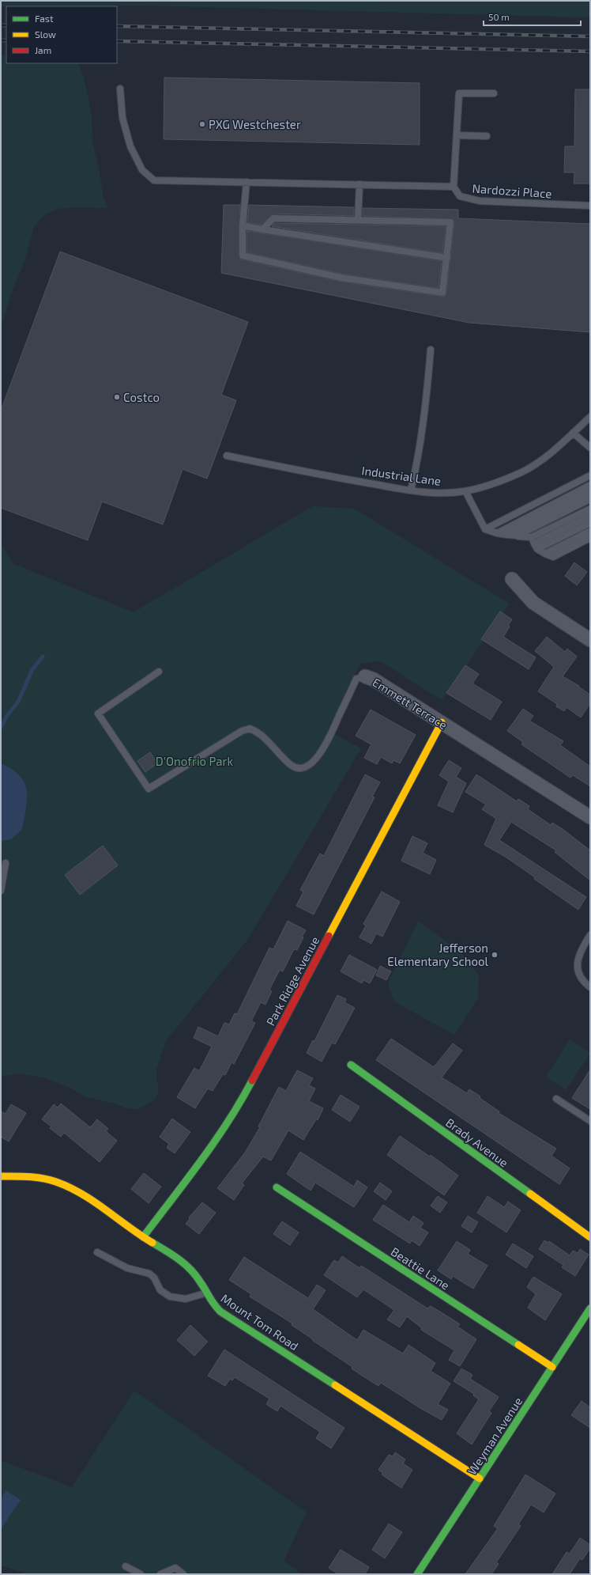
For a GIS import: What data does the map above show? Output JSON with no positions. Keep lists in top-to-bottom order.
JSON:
{
  "streets": {
    "street": [
      "Emmett Terrace",
      "Park Ridge Avenue",
      "Brady Avenue",
      "Beattie Lane",
      "Mount Tom Road",
      "Weyman Avenue"
    ],
    "lane": ["Nardozzi Place", "Industrial Lane"]
  },
  "crossings": [
    ["Emmett Terrace", "Park Ridge Avenue"],
    ["Park Ridge Avenue", "Mount Tom Road"],
    ["Beattie Lane", "Weyman Avenue"],
    ["Mount Tom Road", "Weyman Avenue"]
  ],
  "parks": ["D'Onofrio Park"],
  "places": ["PXG Westchester", "Costco", "Jefferson Elementary School"],
  "legend": ["Fast", "Slow", "Jam"],
  "scale_bar": "50 m"
}
